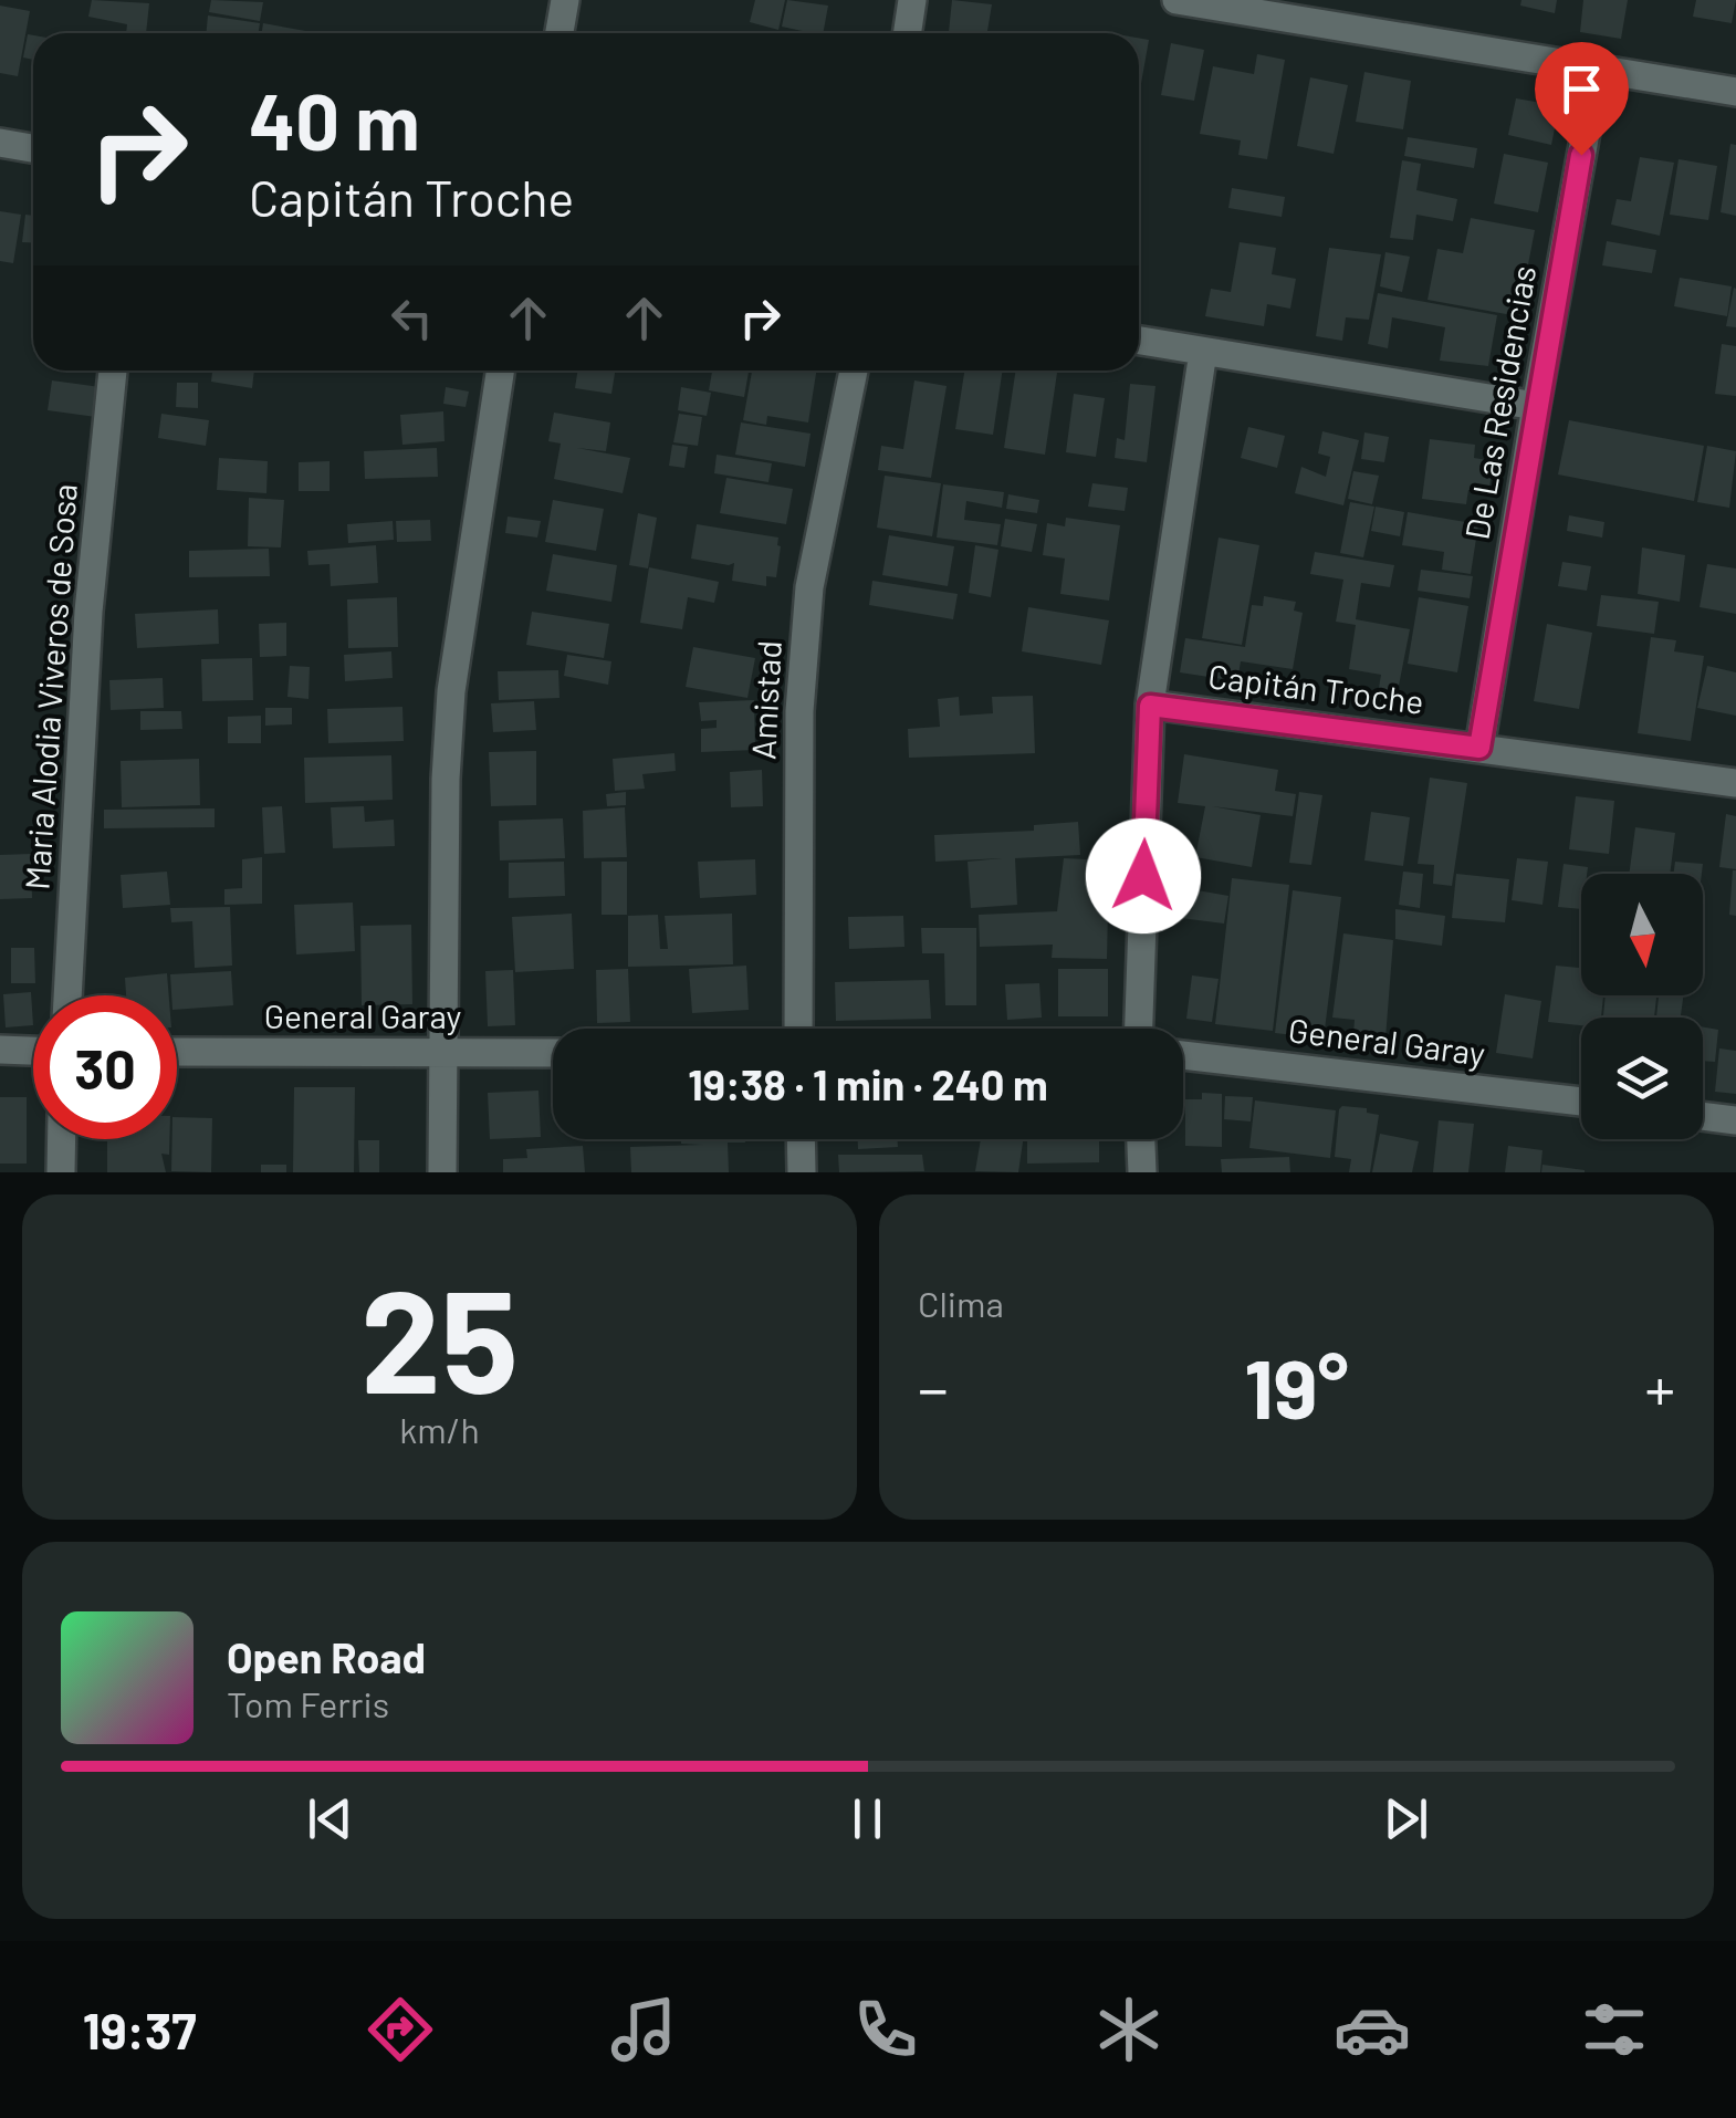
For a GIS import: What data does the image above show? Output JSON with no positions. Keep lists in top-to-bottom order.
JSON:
{
  "streets": {
    "street": [
      "De Las Residencias",
      "Maria Alodia Viveros de Sosa",
      "Capitán Troche",
      "Amistad",
      "General Garay"
    ]
  },
  "crossings": [
    ["De Las Residencias", "Capitán Troche"]
  ],
  "north": "bottom",
  "page": {
    "turn": ["40 m", "Capitán Troche"],
    "limit": "30",
    "trip": "19:38 · 1 min · 240 m",
    "tile": [
      ["25", "km/h"],
      "Clima"
    ],
    "heat": ["−", "19°", "+"],
    "song": ["Open Road", "Tom Ferris"],
    "tabs": "19:37"
  }
}
